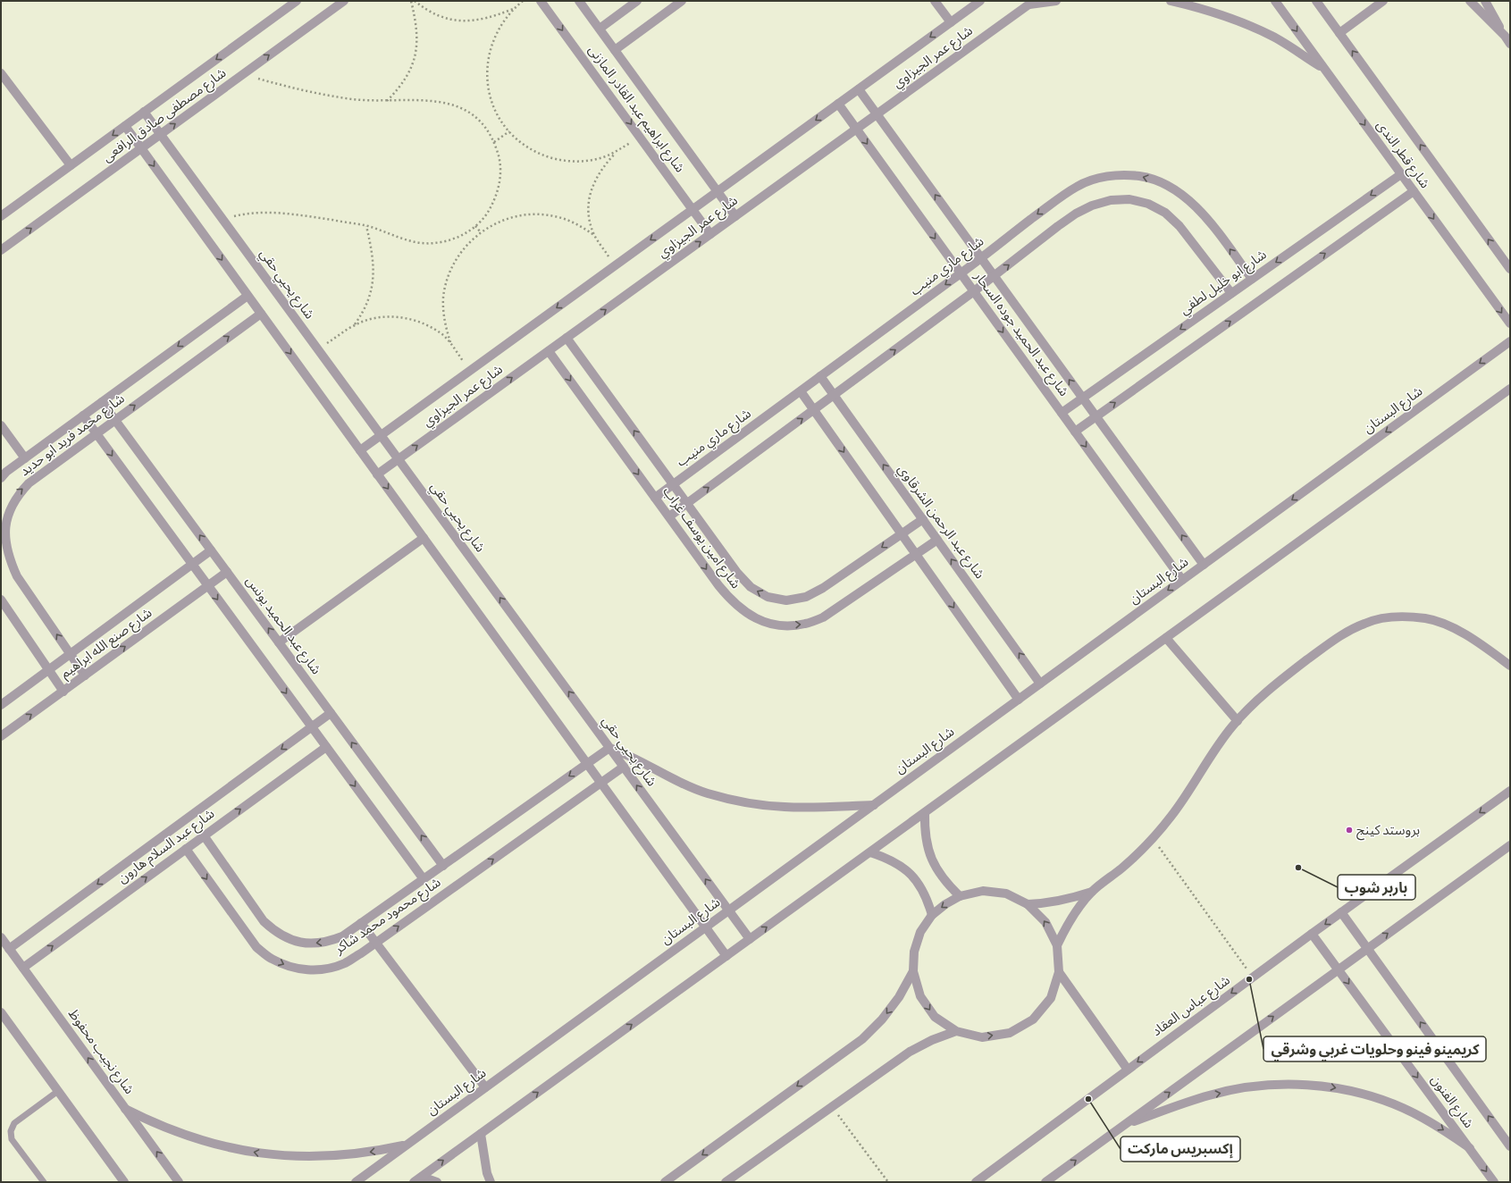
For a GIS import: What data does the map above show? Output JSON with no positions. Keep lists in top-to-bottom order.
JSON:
{
  "streets": {
    "street": [
      "شارع عمر الجيزاوي",
      "شارع ابراهيم عبد القادر المازنى",
      "شارع مصطفى صادق الرافعى",
      "شارع قطر الندى",
      "شارع ماري منيب",
      "شارع ابو خليل لطفي",
      "شارع يحيي حقي",
      "شارع عبد الحميد جوده السحار",
      "شارع البستان",
      "شارع محمد فريد ابو حديد",
      "شارع عبد الرحمن الشرقاوي",
      "شارع امين يوسف غراب",
      "شارع عبد الحميد يونس",
      "شارع صنع الله ابراهيم",
      "شارع عبد السلام هارون",
      "شارع محمود محمد شاكر",
      "شارع عباس العقاد",
      "شارع نجيب محفوظ",
      "شارع الفنون"
    ]
  },
  "crossings": [
    ["شارع عمر الجيزاوي", "شارع ابراهيم عبد القادر المازنى"],
    ["شارع عمر الجيزاوي", "شارع يحيي حقي"],
    ["شارع عمر الجيزاوي", "شارع عبد الحميد جوده السحار"],
    ["شارع عمر الجيزاوي", "شارع امين يوسف غراب"],
    ["شارع مصطفى صادق الرافعى", "شارع يحيي حقي"],
    ["شارع قطر الندى", "شارع ابو خليل لطفي"],
    ["شارع ماري منيب", "شارع ابو خليل لطفي"],
    ["شارع ماري منيب", "شارع عبد الحميد جوده السحار"],
    ["شارع ماري منيب", "شارع عبد الرحمن الشرقاوي"],
    ["شارع ماري منيب", "شارع امين يوسف غراب"],
    ["شارع ابو خليل لطفي", "شارع عبد الحميد جوده السحار"],
    ["شارع يحيي حقي", "شارع البستان"],
    ["شارع يحيي حقي", "شارع محمود محمد شاكر"],
    ["شارع عبد الحميد جوده السحار", "شارع البستان"],
    ["شارع البستان", "شارع عبد الرحمن الشرقاوي"],
    ["شارع محمد فريد ابو حديد", "شارع عبد الحميد يونس"],
    ["شارع محمد فريد ابو حديد", "شارع صنع الله ابراهيم"],
    ["شارع عبد الرحمن الشرقاوي", "شارع امين يوسف غراب"],
    ["شارع عبد الحميد يونس", "شارع صنع الله ابراهيم"],
    ["شارع عبد الحميد يونس", "شارع عبد السلام هارون"],
    ["شارع عبد الحميد يونس", "شارع محمود محمد شاكر"],
    ["شارع عبد السلام هارون", "شارع محمود محمد شاكر"],
    ["شارع عبد السلام هارون", "شارع نجيب محفوظ"],
    ["شارع عباس العقاد", "شارع الفنون"]
  ],
  "places": [
    "بروستد كينج",
    "باربر شوب",
    "كريمينو فينو وحلويات غربي وشرقي",
    "إكسبريس ماركت"
  ]
}
